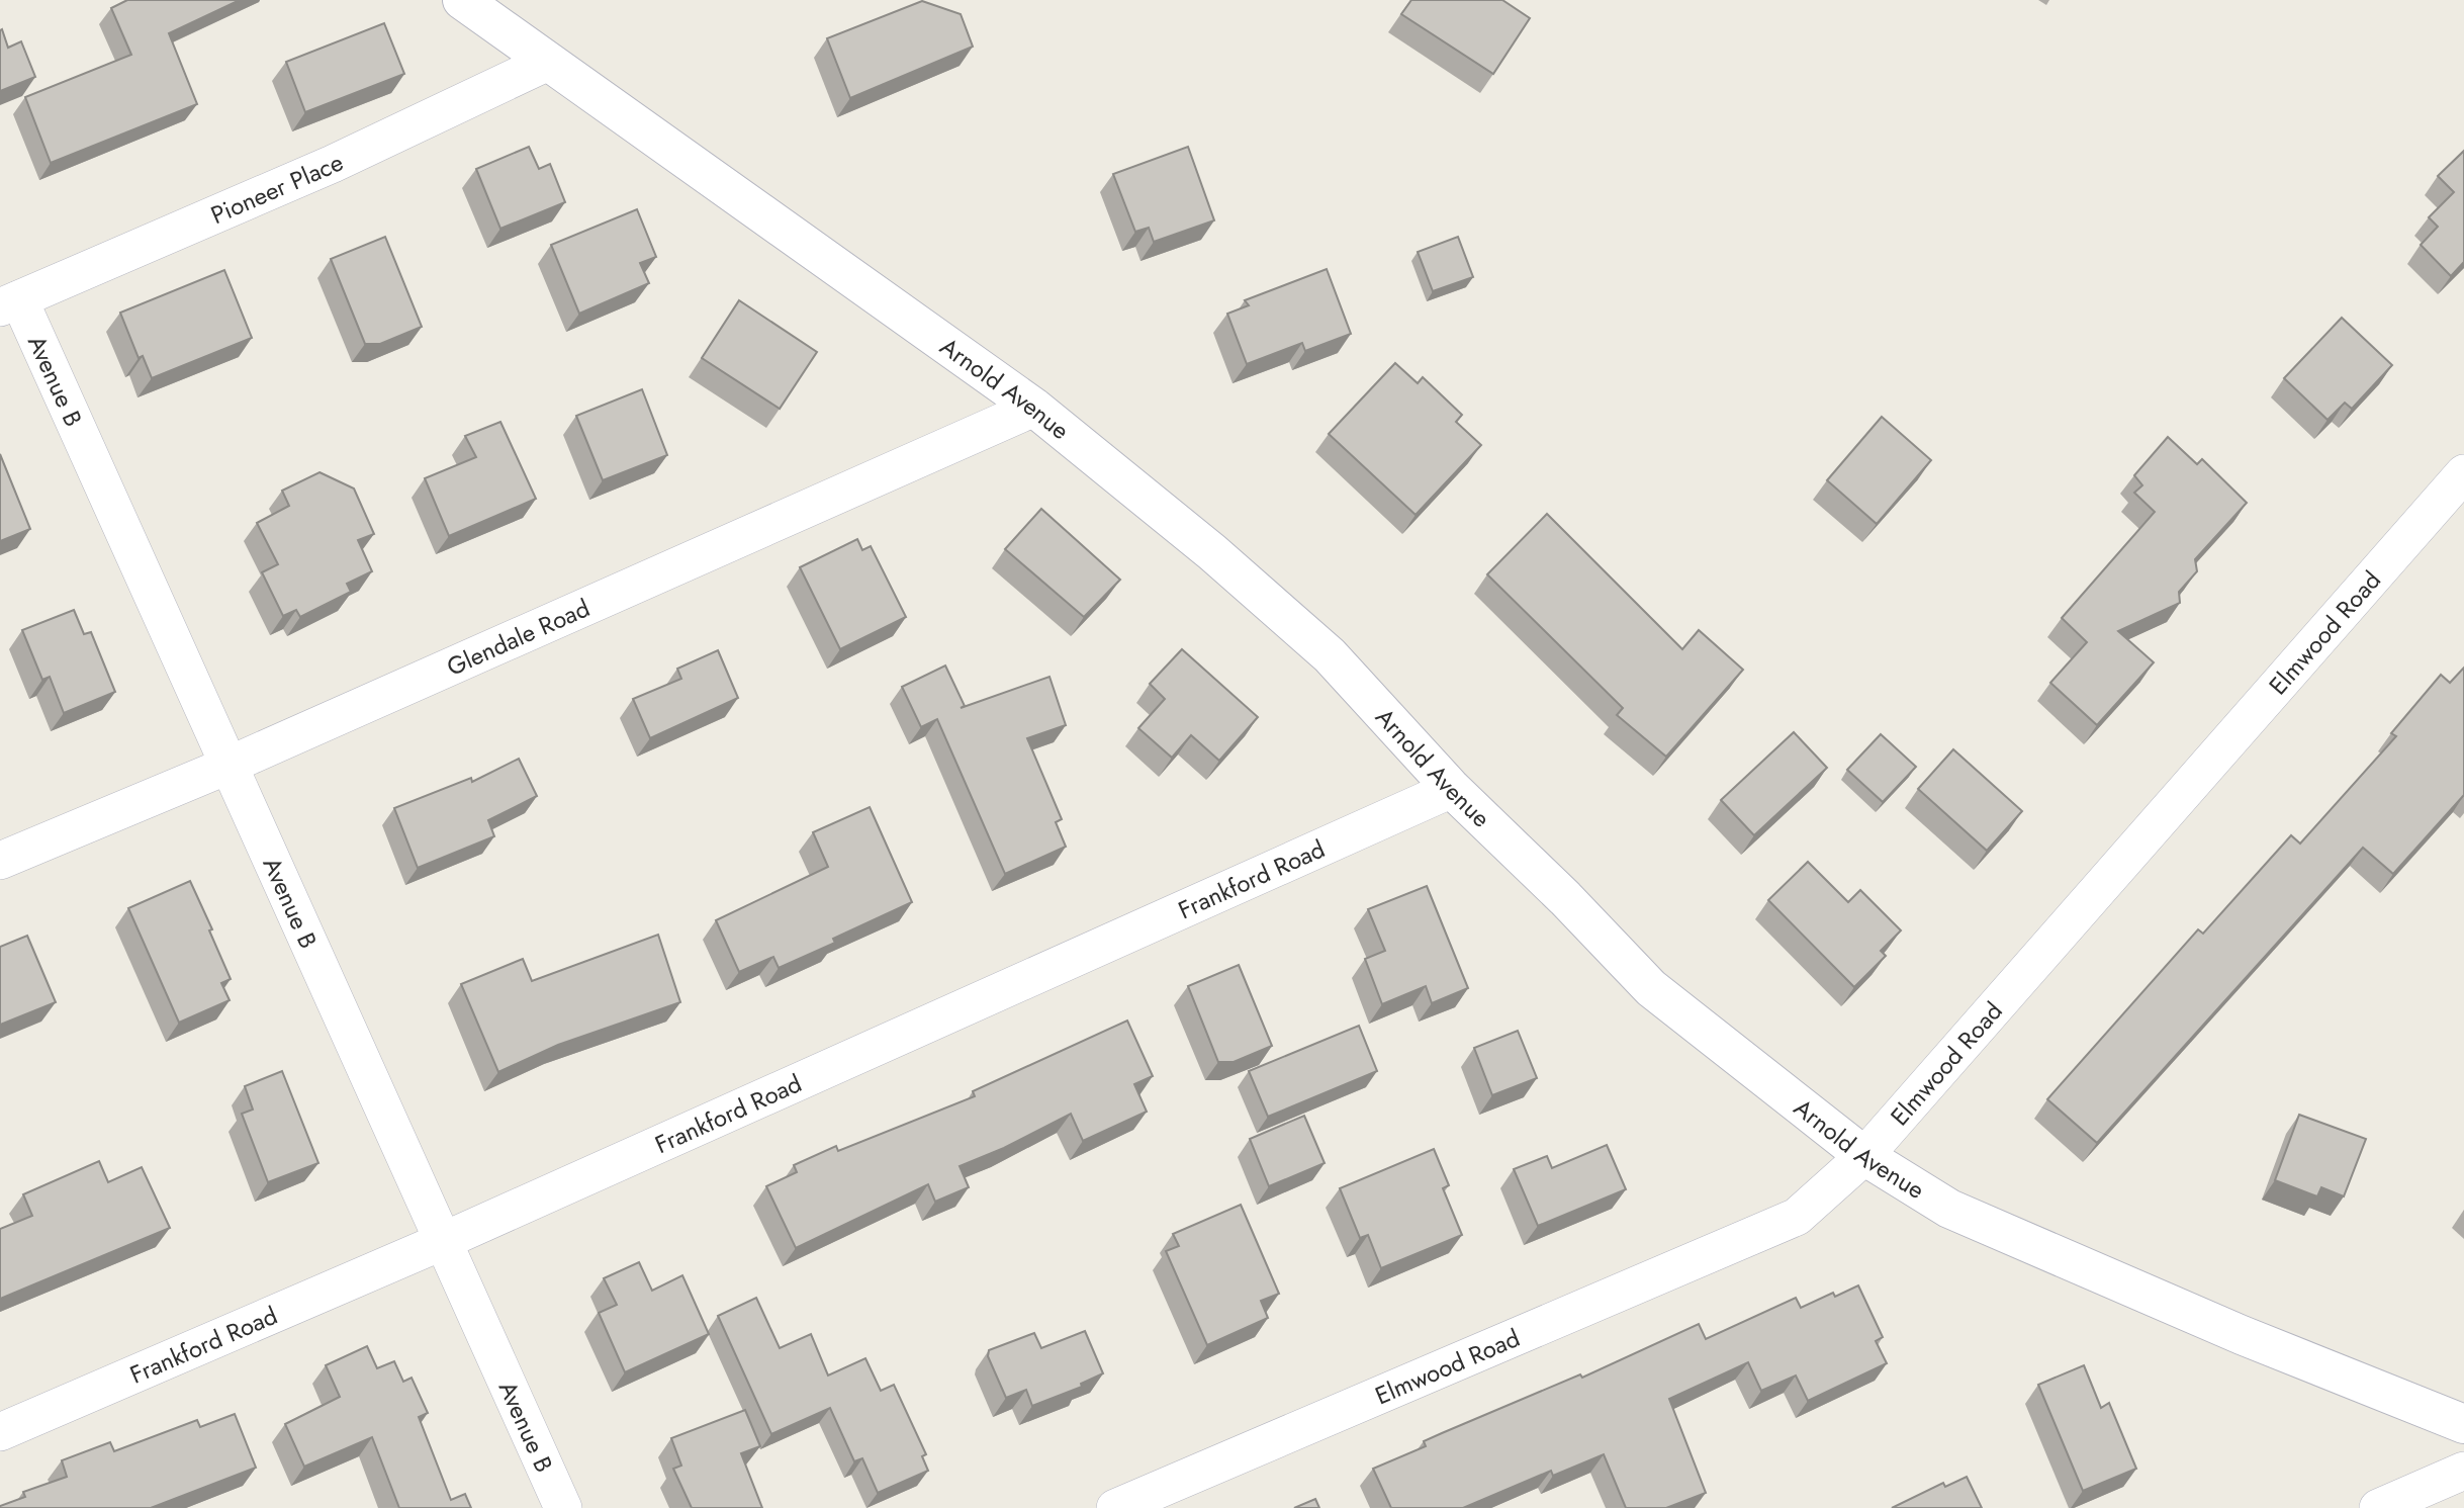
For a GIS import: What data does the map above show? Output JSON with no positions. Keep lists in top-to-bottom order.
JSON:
{
  "streets": {
    "street": [
      "Pioneer Place",
      "Avenue B",
      "Arnold Avenue",
      "Elmwood Road",
      "Glendale Road",
      "Frankford Road"
    ]
  },
  "crossings": [
    ["Pioneer Place", "Avenue B"],
    ["Pioneer Place", "Arnold Avenue"],
    ["Avenue B", "Glendale Road"],
    ["Avenue B", "Frankford Road"],
    ["Arnold Avenue", "Elmwood Road"],
    ["Arnold Avenue", "Glendale Road"],
    ["Arnold Avenue", "Frankford Road"]
  ]
}
